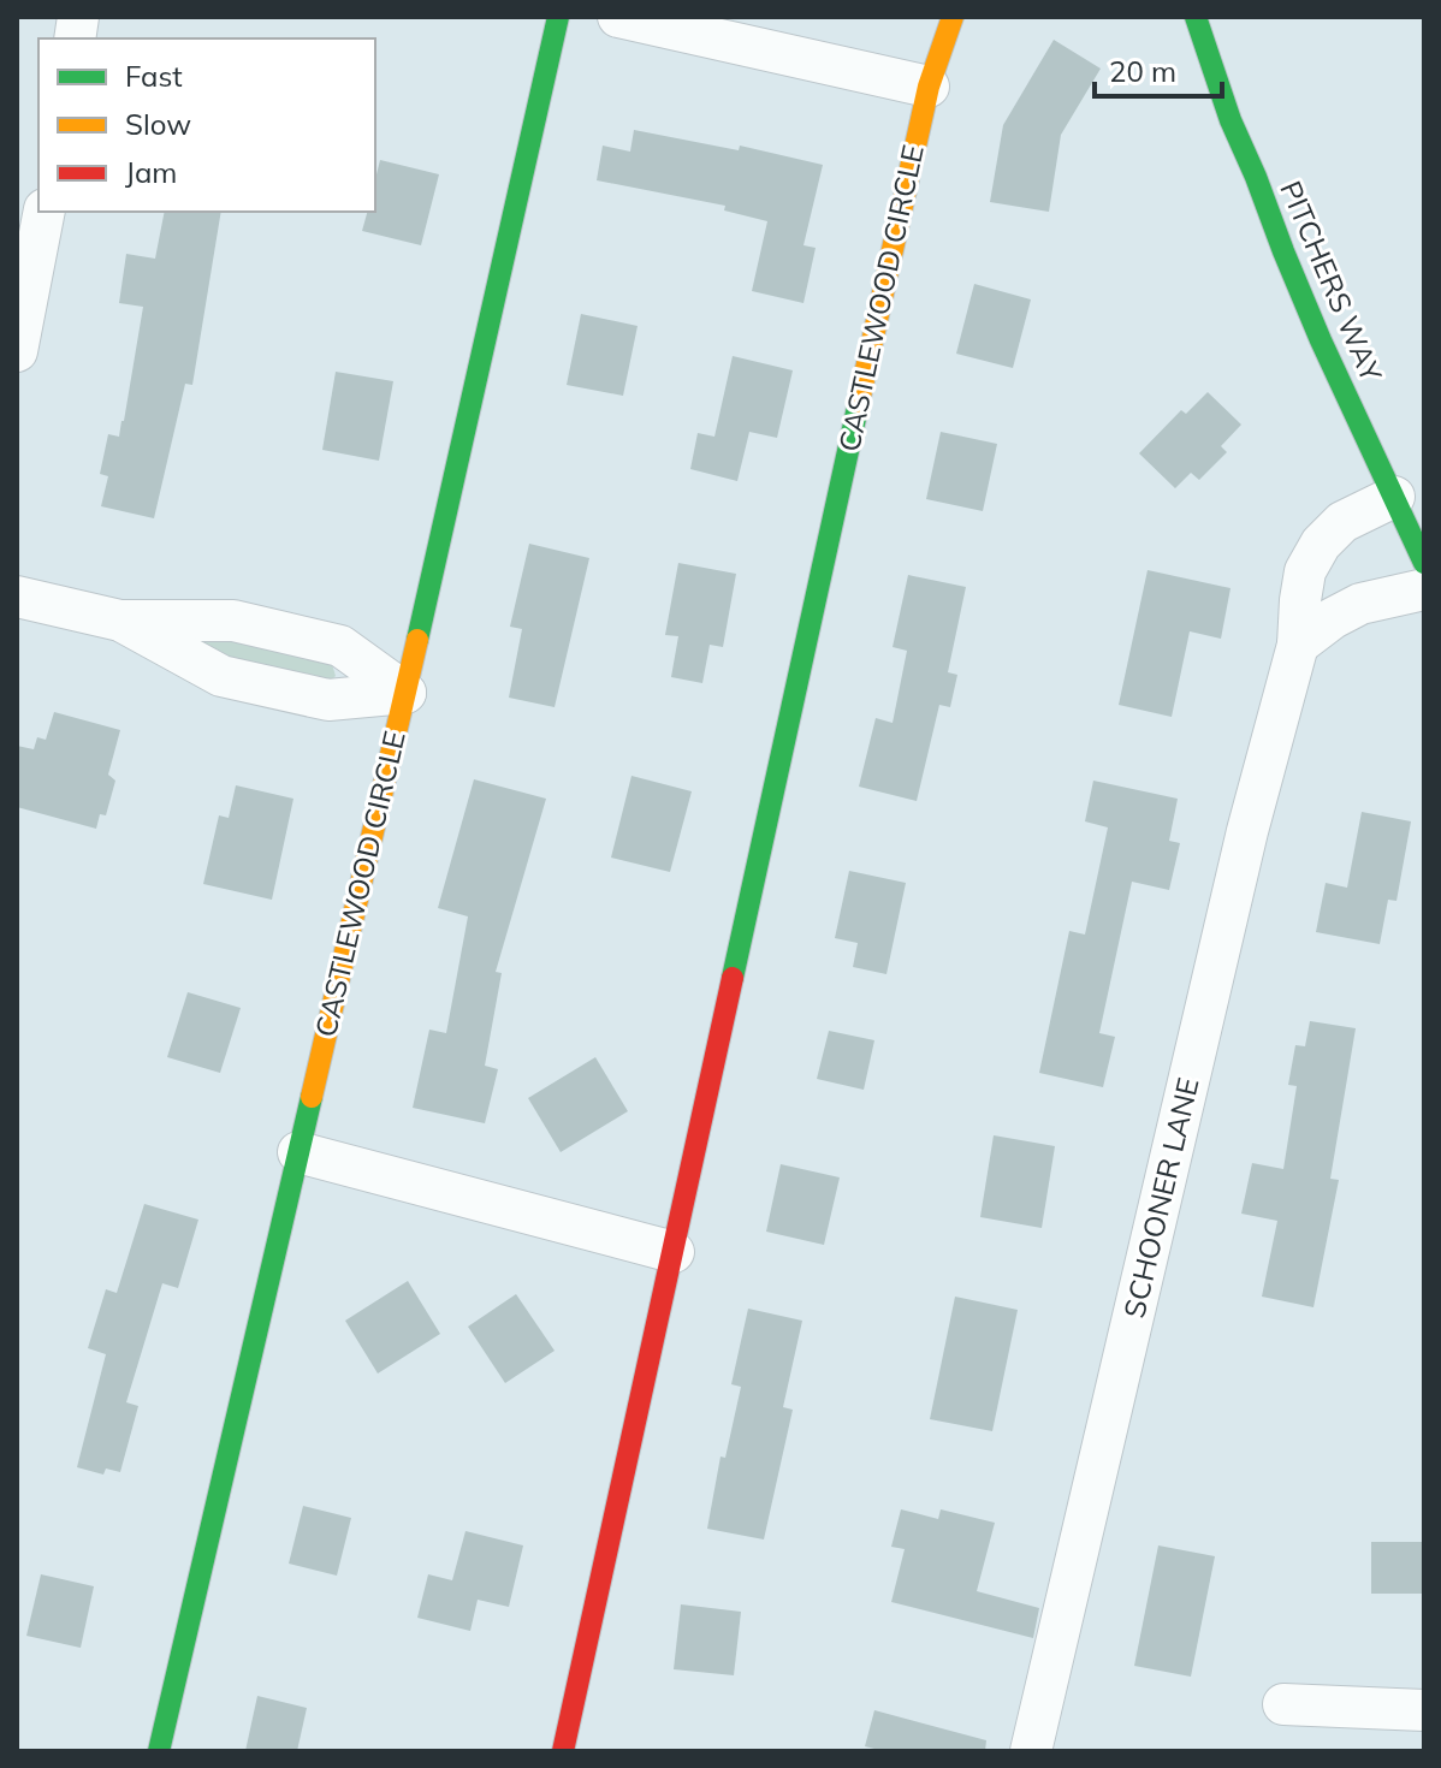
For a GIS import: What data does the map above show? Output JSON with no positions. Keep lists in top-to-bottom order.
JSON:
{
  "streets": {
    "street": ["PITCHERS WAY", "CASTLEWOOD CIRCLE", "SCHOONER LANE"]
  },
  "crossings": [
    ["PITCHERS WAY", "SCHOONER LANE"]
  ],
  "legend": ["Fast", "Slow", "Jam"],
  "scale_bar": "20 m"
}
